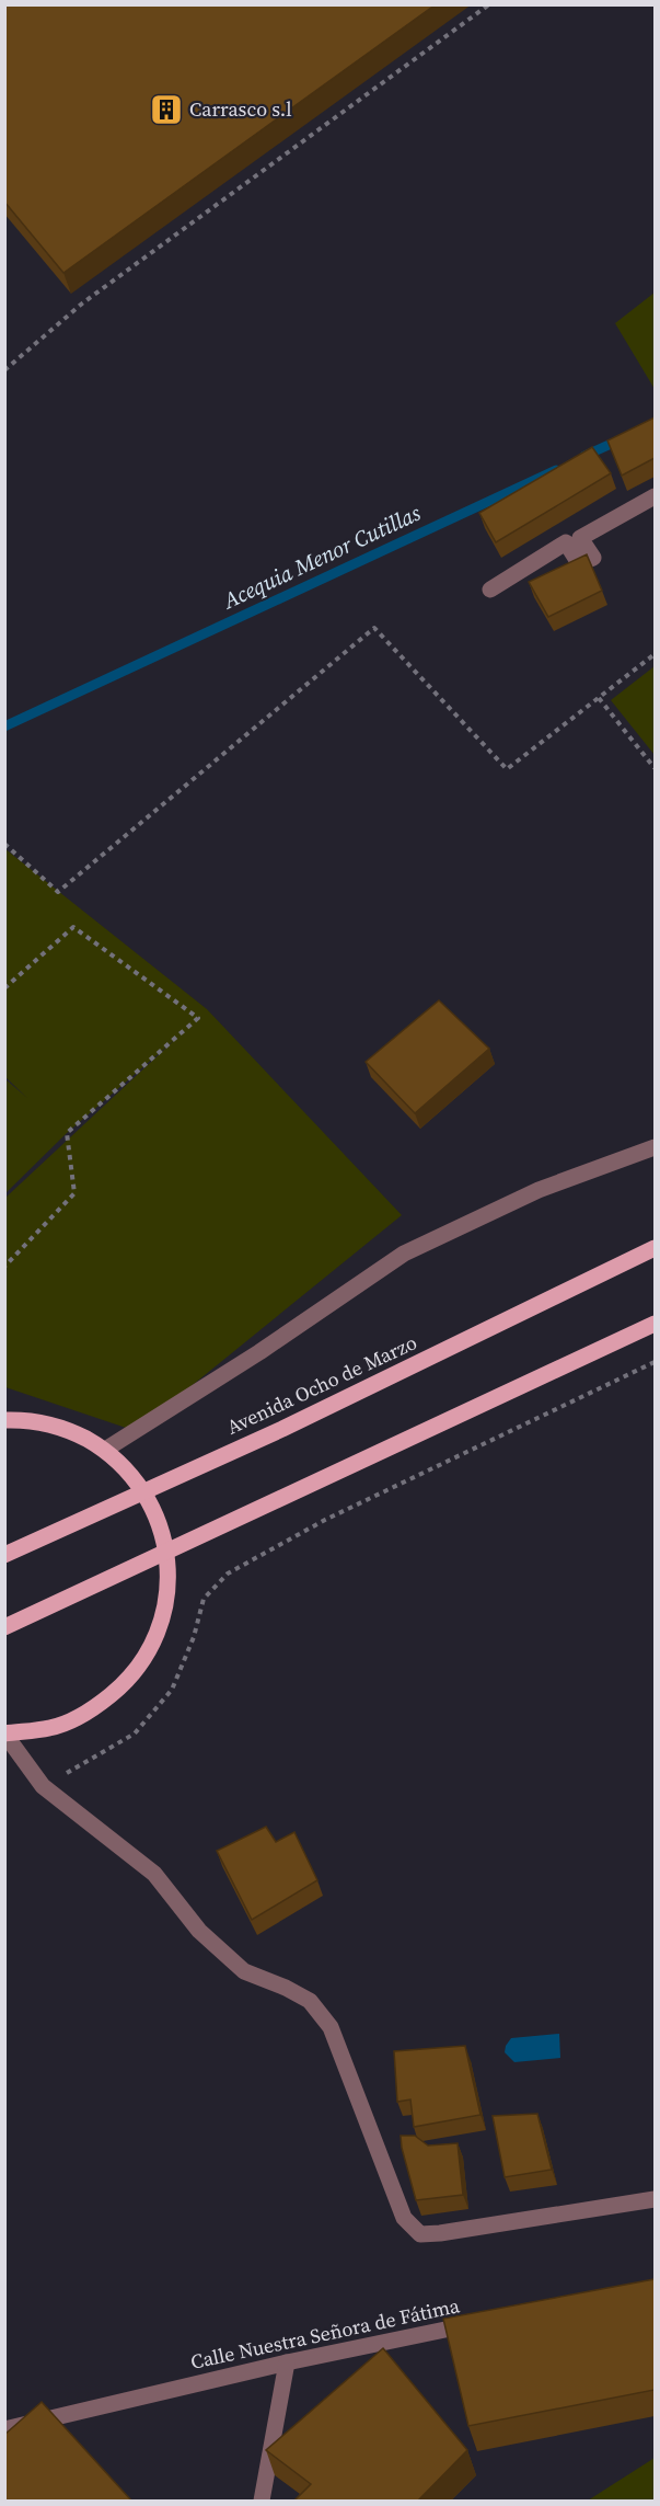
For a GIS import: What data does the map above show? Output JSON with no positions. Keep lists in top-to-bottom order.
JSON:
{
  "streets": {
    "main road": ["Avenida Ocho de Marzo"],
    "street": ["Calle Nuestra Señora de Fátima"]
  },
  "water": ["Acequia Menor Cutillas"],
  "places": {
    "building": ["Carrasco s.l"]
  }
}
